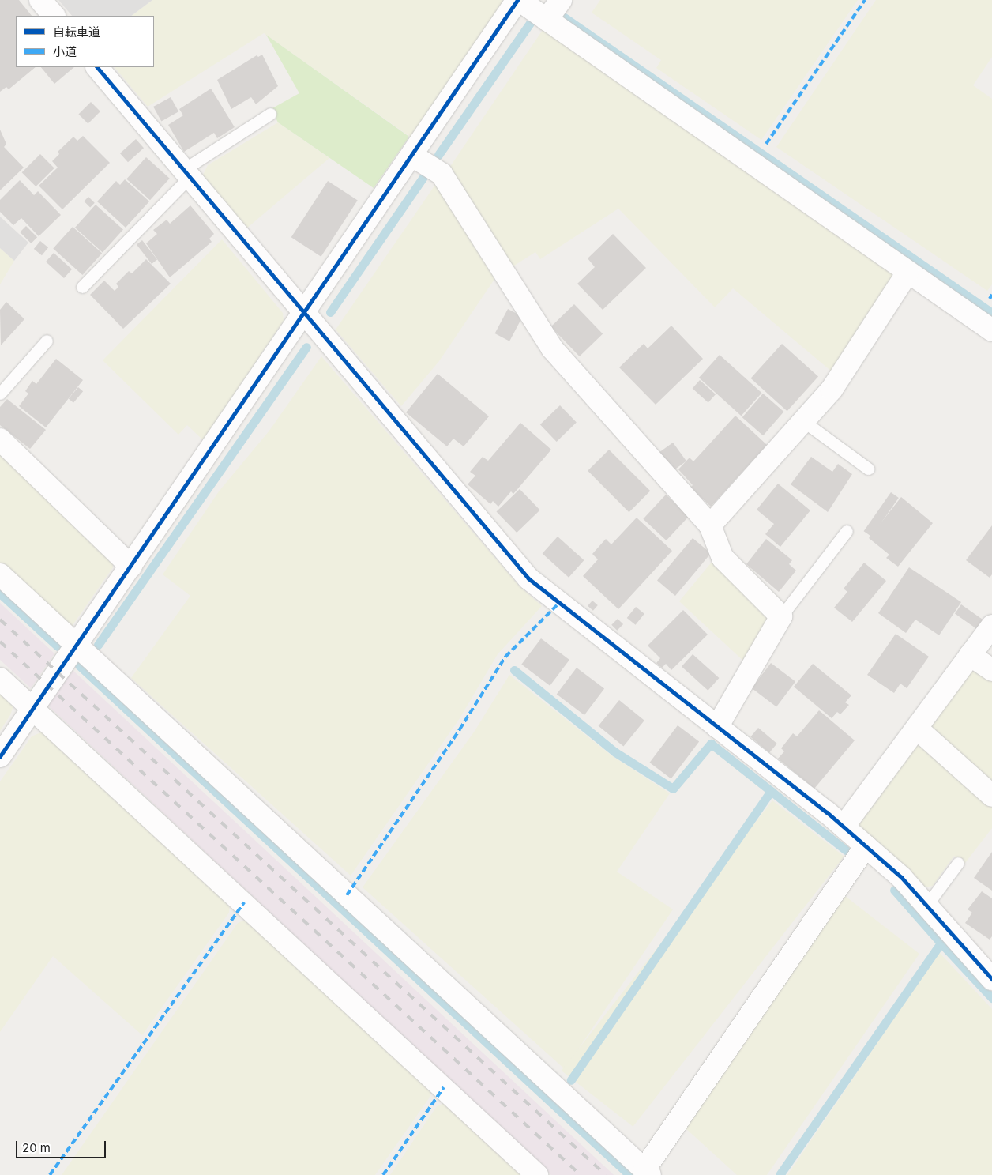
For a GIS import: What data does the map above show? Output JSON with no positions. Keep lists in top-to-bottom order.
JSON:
{
  "legend": ["自転車道", "小道"],
  "scale_bar": "20 m"
}
